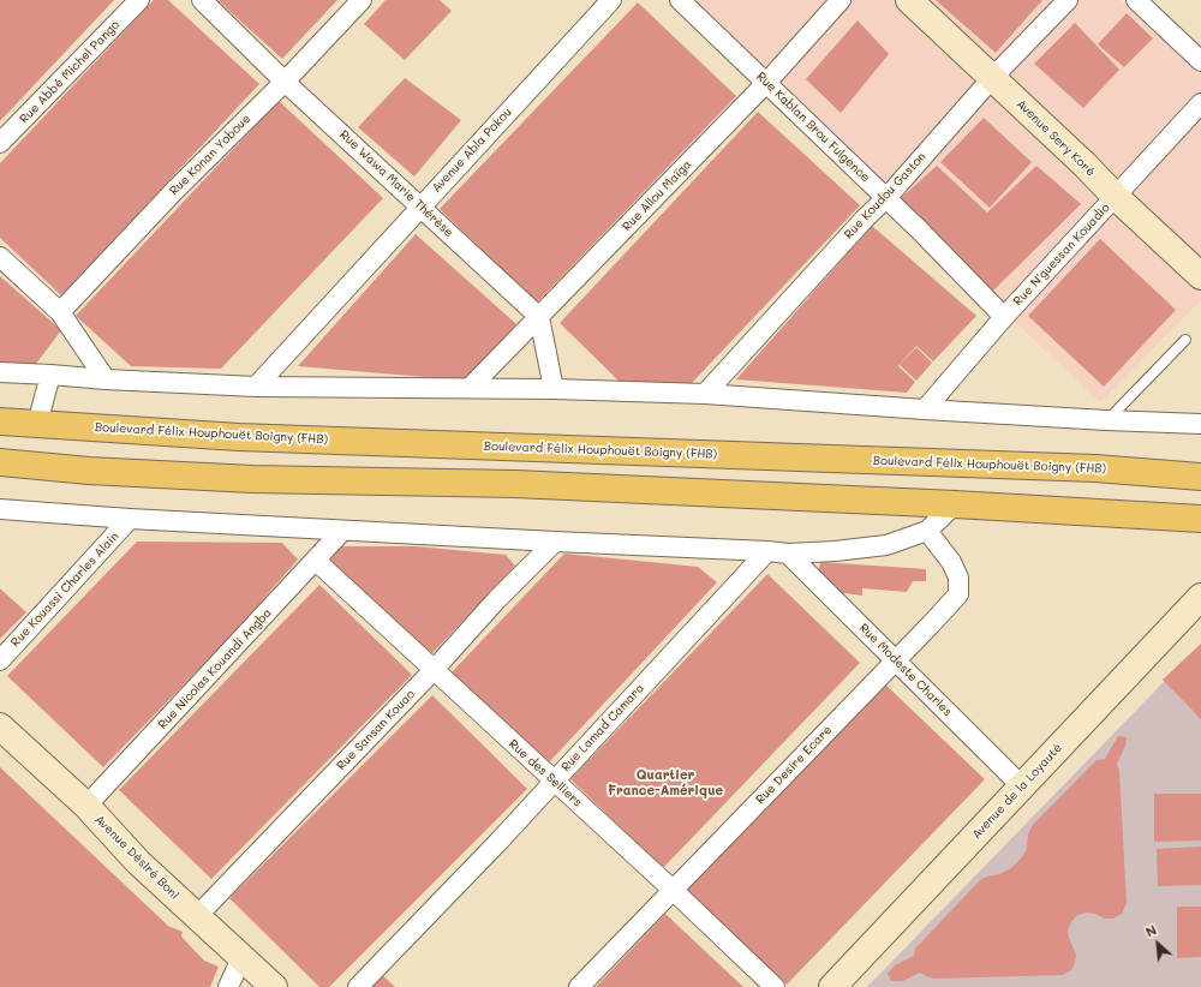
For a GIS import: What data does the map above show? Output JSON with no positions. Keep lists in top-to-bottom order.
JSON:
{
  "streets": {
    "main road": ["Boulevard Félix Houphouët Boigny (FHB)"],
    "street": [
      "Rue Abbé Michel Pango",
      "Rue Kablan Brou Fulgence",
      "Avenue Sery Koré",
      "Avenue Abla Pokou",
      "Rue Konan Yoboue",
      "Rue Wawa Marie Thérèse",
      "Rue Allou Maïga",
      "Rue Koudou Gaston",
      "Rue N'guessan Kouadio",
      "Rue Kouassi Charles Alain",
      "Rue Nicolas Kouandi Angba",
      "Rue Modeste Charles",
      "Rue Lamad Camara",
      "Rue Sansan Kouao",
      "Rue Desire Ecare",
      "Rue des Selliers",
      "Avenue de la Loyauté",
      "Avenue Désiré Boni"
    ]
  },
  "crossings": [
    ["Rue Kablan Brou Fulgence", "Rue Allou Maïga"],
    ["Rue Kablan Brou Fulgence", "Rue Koudou Gaston"],
    ["Rue Kablan Brou Fulgence", "Rue N'guessan Kouadio"],
    ["Avenue Sery Koré", "Rue Koudou Gaston"],
    ["Avenue Sery Koré", "Rue N'guessan Kouadio"],
    ["Avenue Abla Pokou", "Rue Wawa Marie Thérèse"],
    ["Rue Konan Yoboue", "Rue Wawa Marie Thérèse"],
    ["Rue Wawa Marie Thérèse", "Rue Allou Maïga"],
    ["Rue Nicolas Kouandi Angba", "Rue des Selliers"],
    ["Rue Nicolas Kouandi Angba", "Avenue Désiré Boni"],
    ["Rue Modeste Charles", "Rue Desire Ecare"],
    ["Rue Modeste Charles", "Avenue de la Loyauté"],
    ["Rue Lamad Camara", "Rue des Selliers"],
    ["Rue Sansan Kouao", "Rue des Selliers"],
    ["Rue Sansan Kouao", "Avenue Désiré Boni"],
    ["Rue Desire Ecare", "Rue des Selliers"]
  ],
  "districts": ["Quartier France-Amérique"],
  "north": "top left"
}
